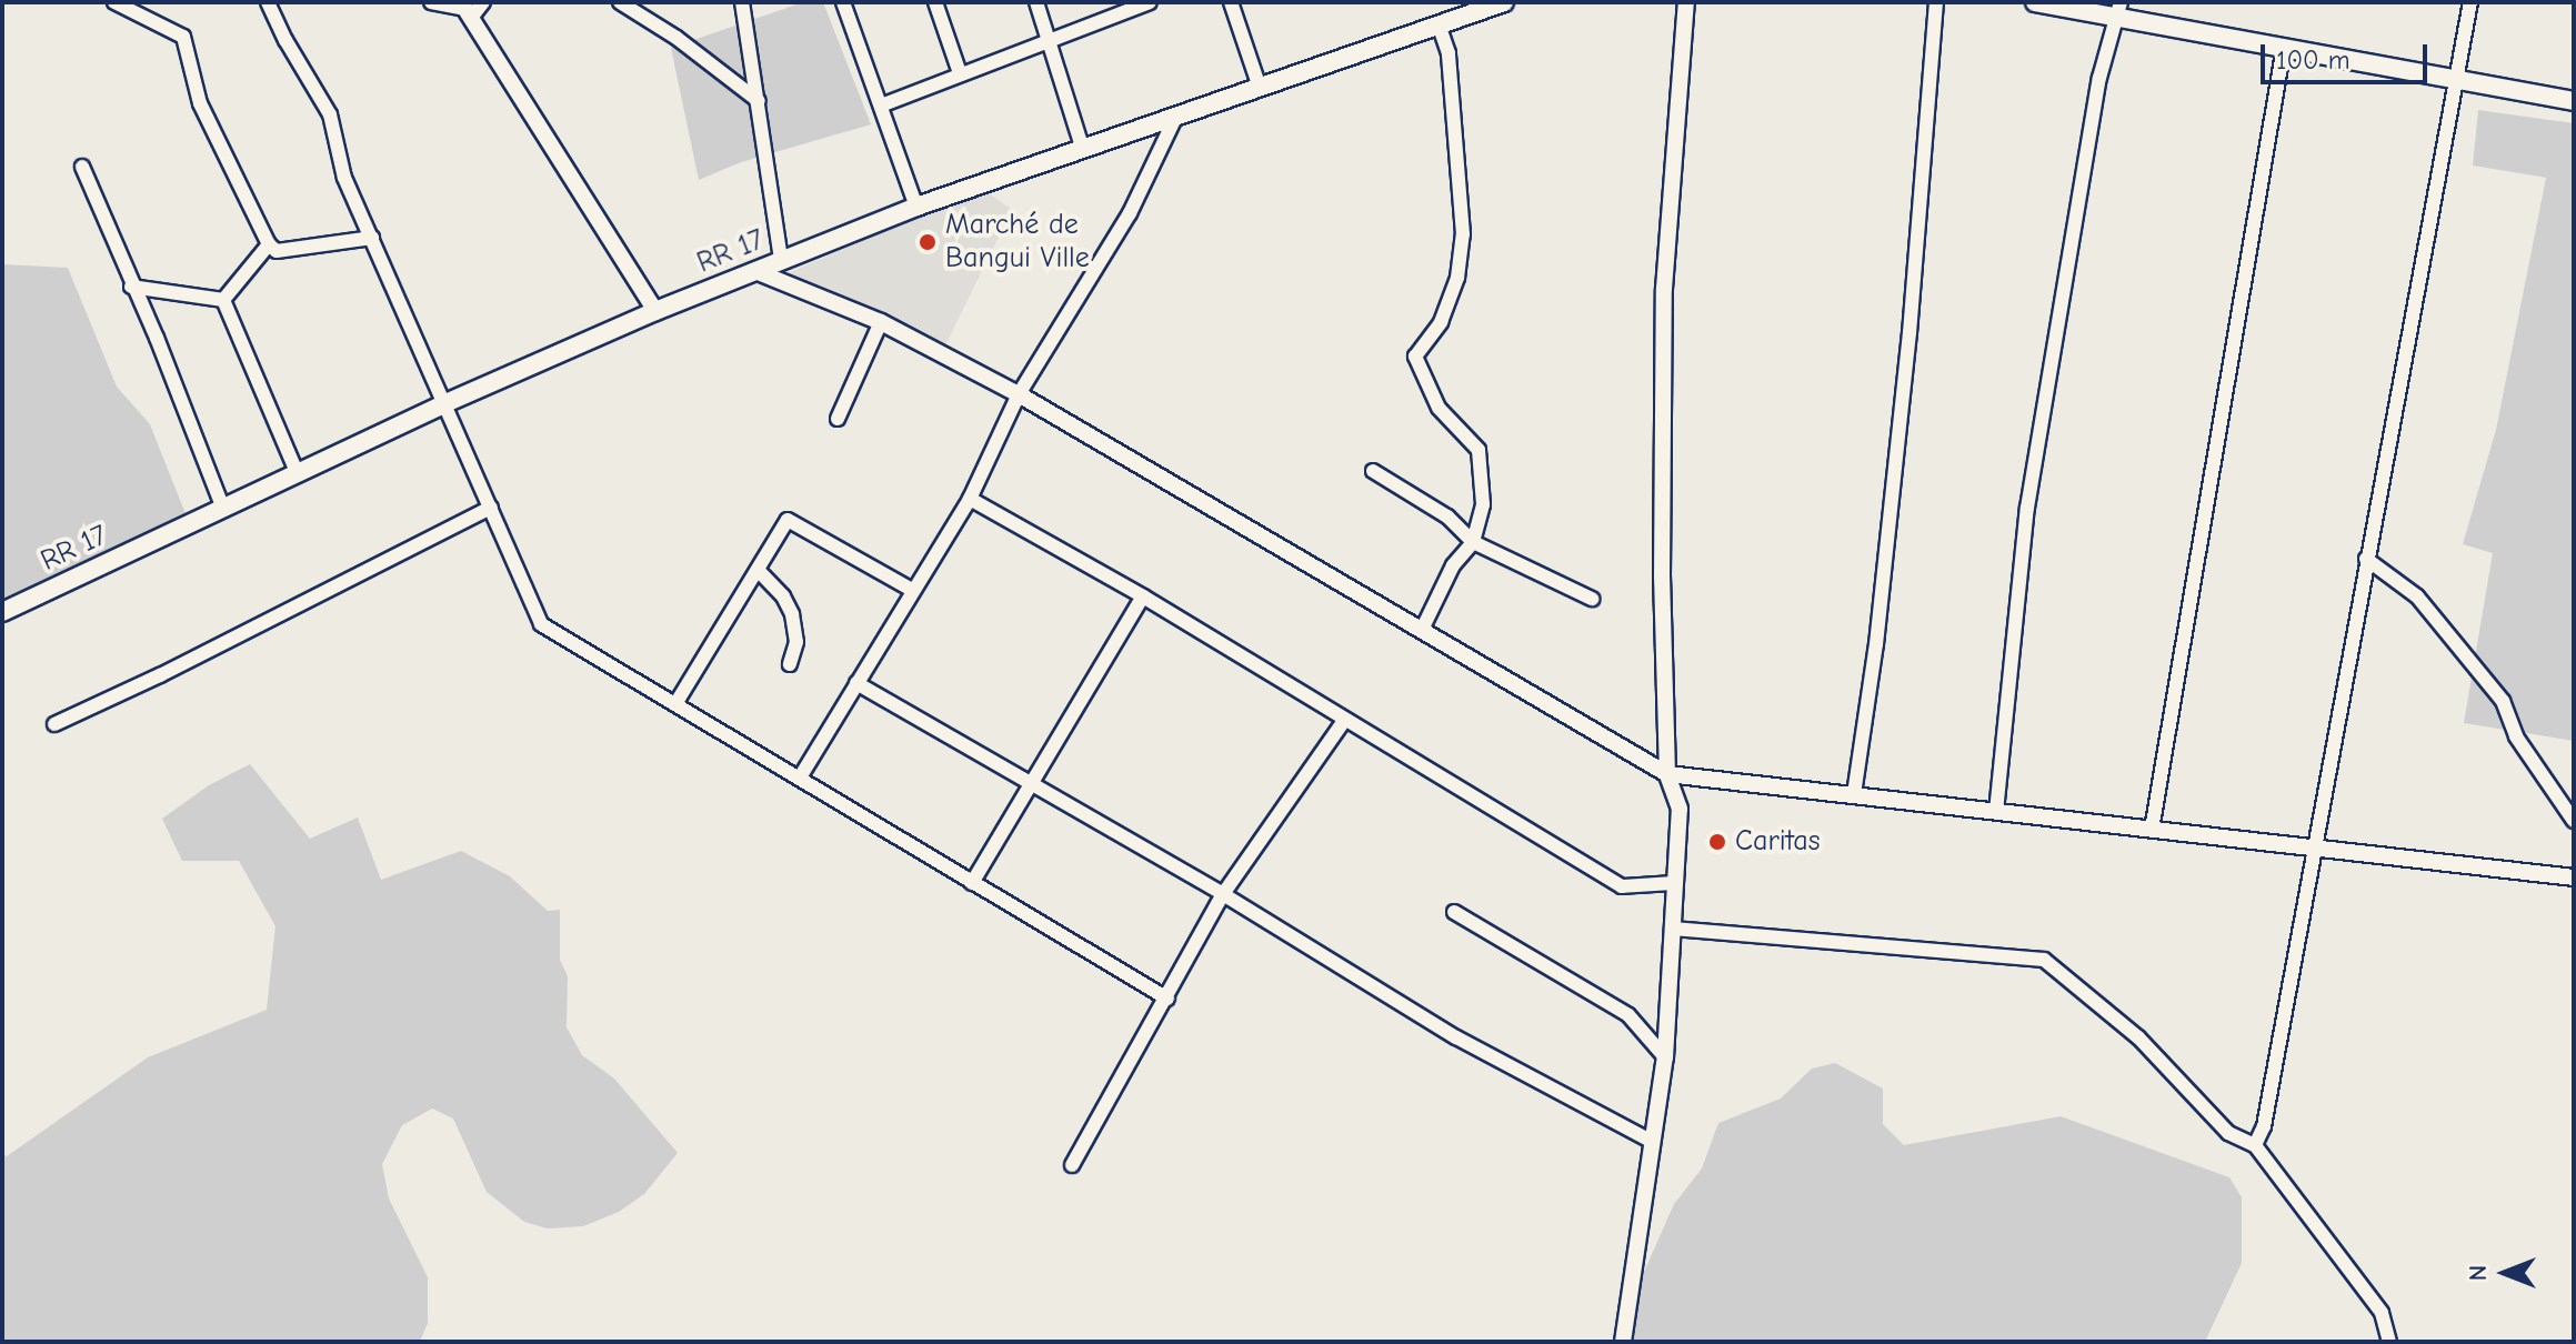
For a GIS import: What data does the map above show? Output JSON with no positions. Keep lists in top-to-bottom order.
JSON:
{
  "streets": {
    "main road": ["RR 17"]
  },
  "places": ["Marché de Bangui Ville", "Caritas"],
  "scale_bar": "100 m",
  "north": "left"
}
